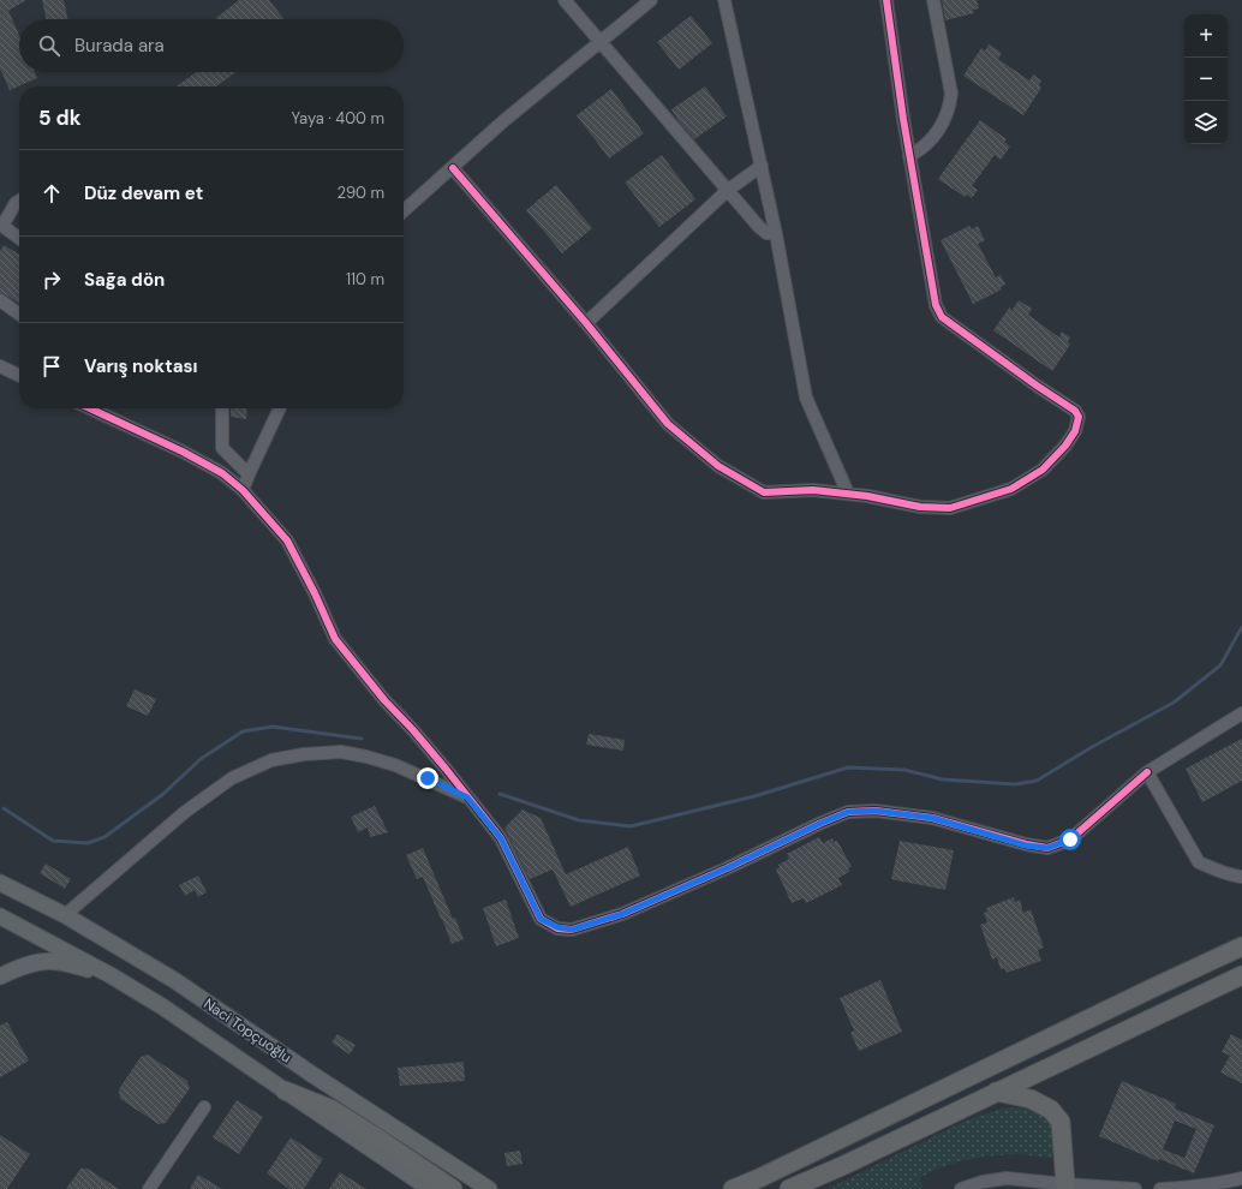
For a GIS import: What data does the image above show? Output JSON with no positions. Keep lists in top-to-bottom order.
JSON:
{
  "streets": {
    "main road": ["Naci Topçuoğlu"]
  },
  "page": {
    "map_buttons": ["+", "−"],
    "search": "Burada ara",
    "heading": ["5 dk", "Yaya · 400 m"],
    "list": [
      ["Düz devam et", "290 m"],
      ["Sağa dön", "110 m"],
      "Varış noktası"
    ]
  }
}
